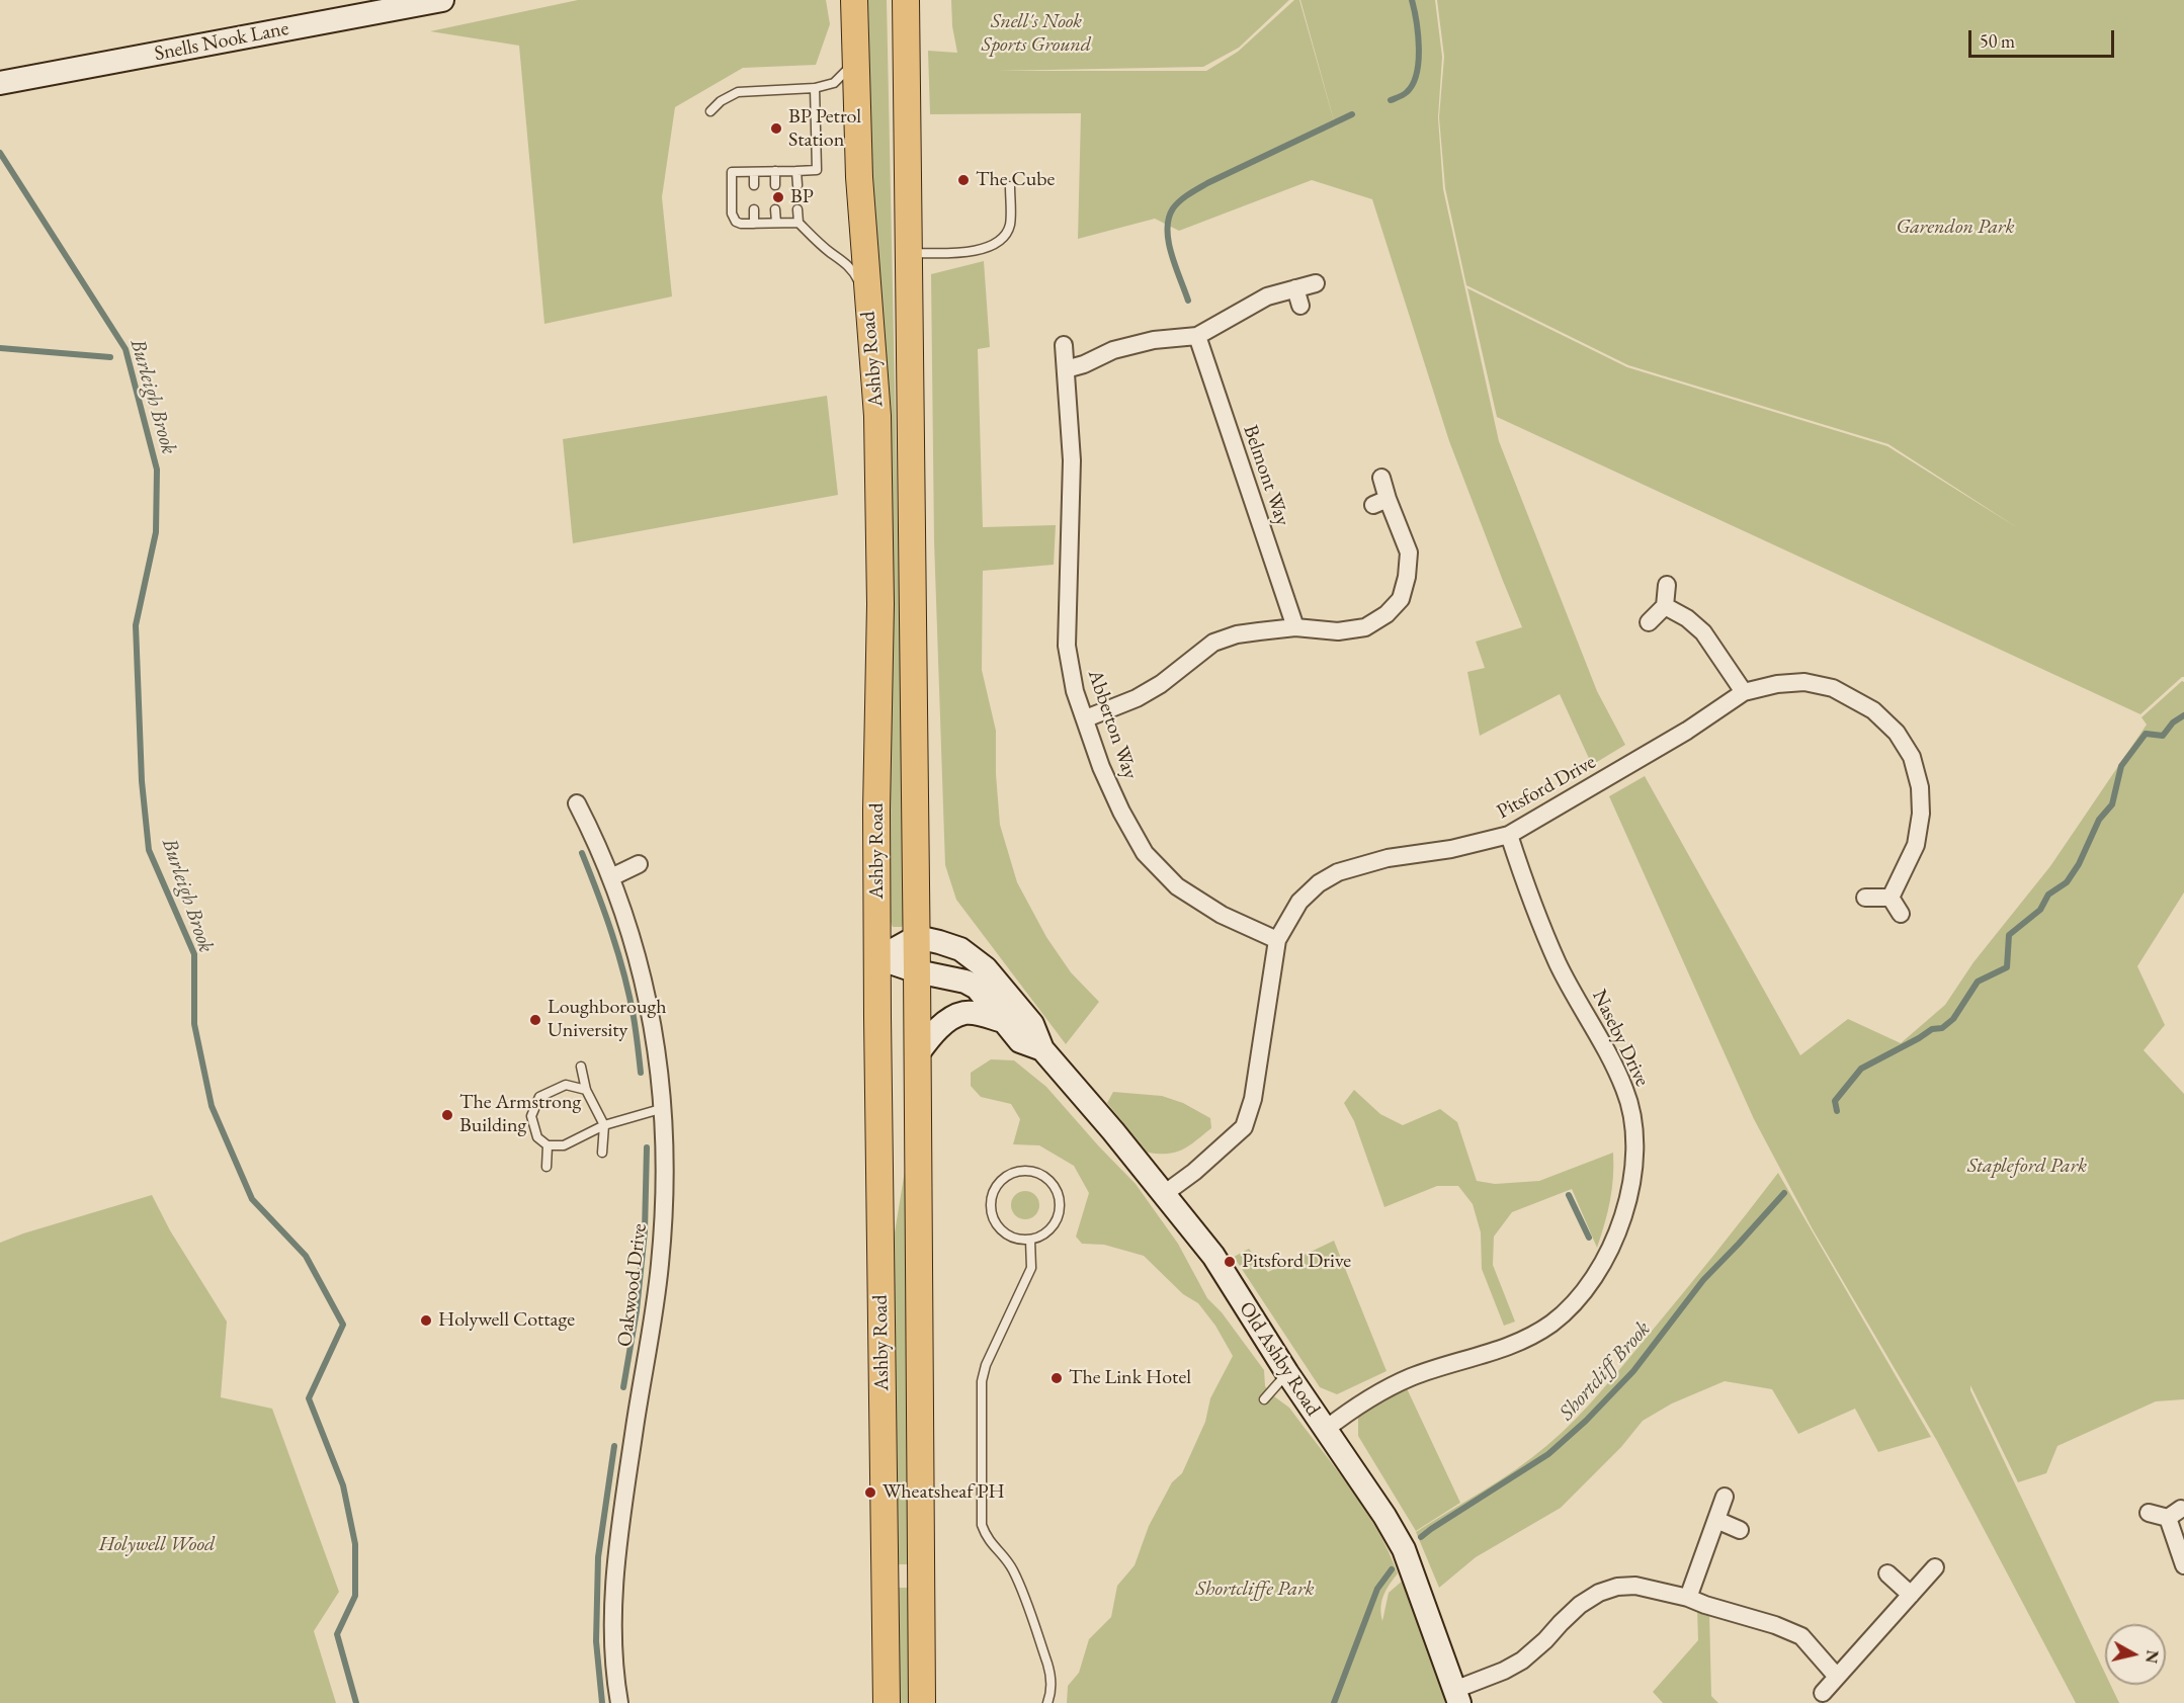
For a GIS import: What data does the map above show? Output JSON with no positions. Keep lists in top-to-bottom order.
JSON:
{
  "streets": {
    "main road": ["Ashby Road"],
    "street": [
      "Snells Nook Lane",
      "Belmont Way",
      "Abberton Way",
      "Pitsford Drive",
      "Naseby Drive",
      "Oakwood Drive",
      "Old Ashby Road"
    ]
  },
  "crossings": [
    ["Ashby Road", "Old Ashby Road"],
    ["Abberton Way", "Pitsford Drive"],
    ["Pitsford Drive", "Naseby Drive"],
    ["Pitsford Drive", "Old Ashby Road"],
    ["Naseby Drive", "Old Ashby Road"]
  ],
  "water": ["Burleigh Brook", "Shortcliff Brook"],
  "parks": [
    "Snell's Nook Sports Ground",
    "Garendon Park",
    "Stapleford Park",
    "Holywell Wood",
    "Shortcliffe Park"
  ],
  "places": [
    "BP Petrol Station",
    "The Cube",
    "BP",
    "Loughborough University",
    "The Armstrong Building",
    "Pitsford Drive",
    "Holywell Cottage",
    "The Link Hotel",
    "Wheatsheaf PH"
  ],
  "scale_bar": "50 m",
  "north": "right"
}
